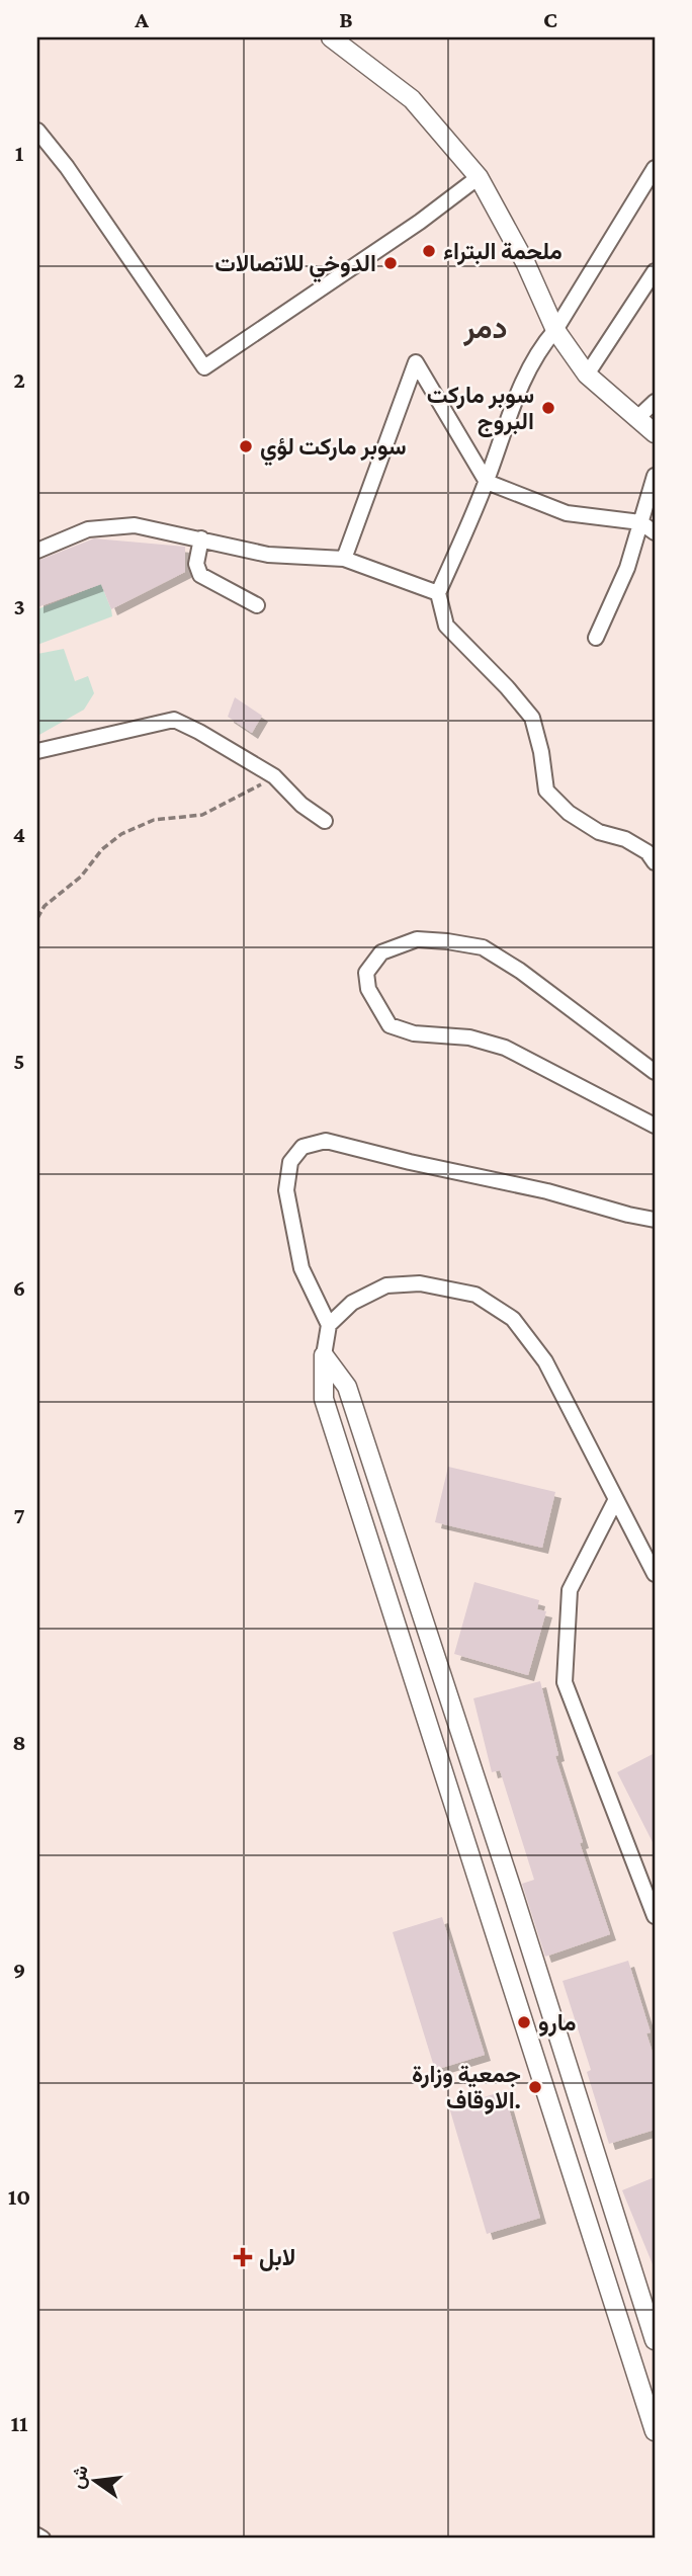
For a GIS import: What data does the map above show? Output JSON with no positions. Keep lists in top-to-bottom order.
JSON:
{
  "districts": ["دمر"],
  "places": {
    "other": [
      "ملحمة البتراء",
      "الدوخي للاتصالات",
      "سوبر ماركت البروج",
      "سوبر ماركت لؤي",
      "مارو",
      "جمعية وزارة الاوقاف."
    ],
    "health": ["لابل"]
  },
  "north": "left",
  "grid": {
    "columns": ["A", "B", "C"],
    "rows": [
      "1",
      "2",
      "3",
      "4",
      "5",
      "6",
      "7",
      "8",
      "9",
      "10",
      "11"
    ]
  }
}
